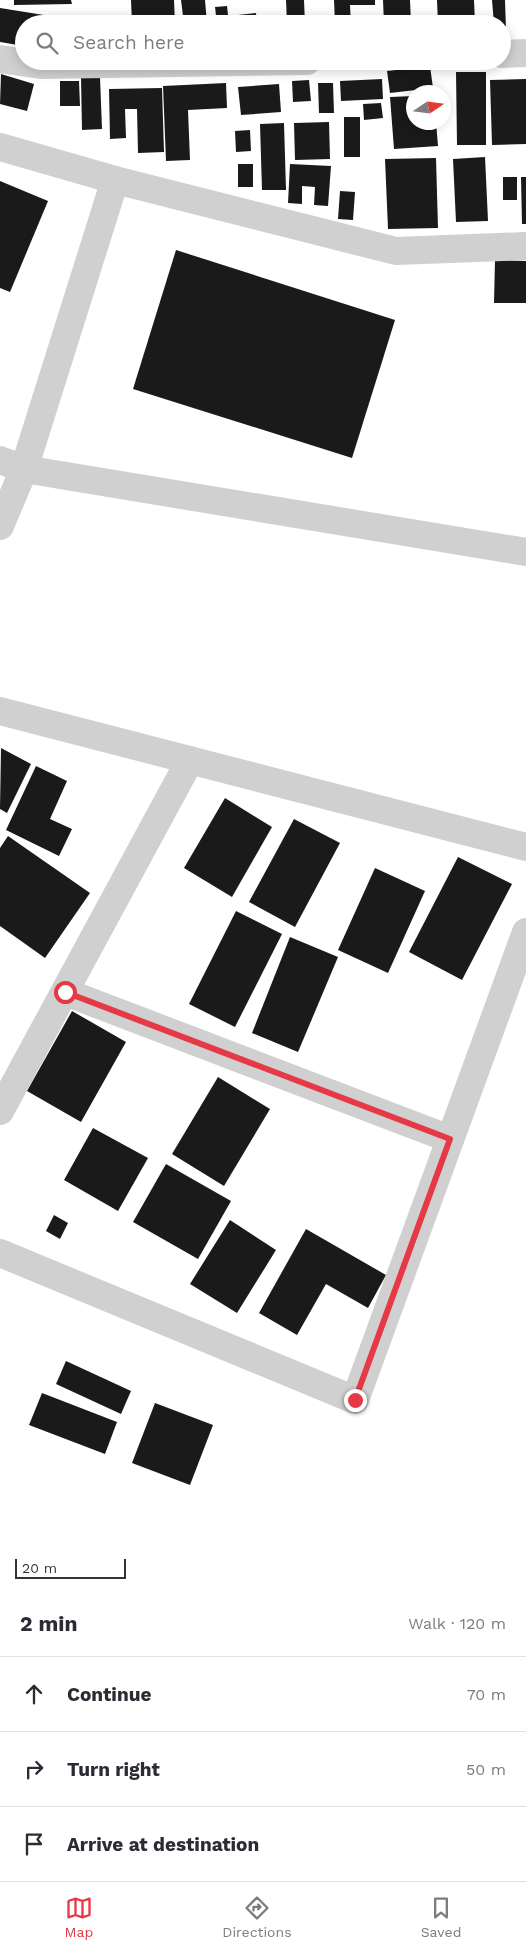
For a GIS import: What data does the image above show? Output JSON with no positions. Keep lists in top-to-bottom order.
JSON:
{
  "scale_bar": "20 m",
  "north": "right",
  "page": {
    "search": "Search here",
    "scale": "20 m",
    "heading": ["2 min", "Walk · 120 m"],
    "list": [
      ["Continue", "70 m"],
      ["Turn right", "50 m"],
      "Arrive at destination"
    ],
    "nav": ["Map", "Directions", "Saved"]
  }
}
